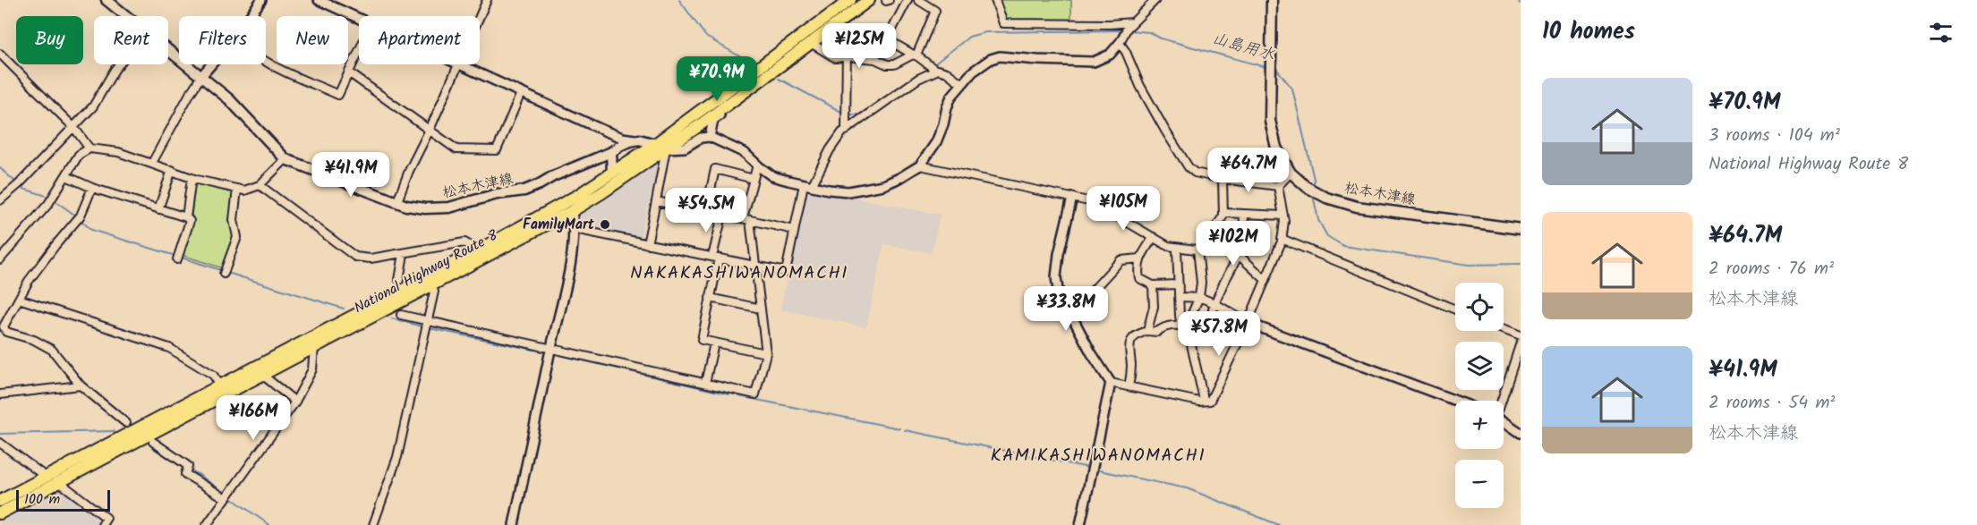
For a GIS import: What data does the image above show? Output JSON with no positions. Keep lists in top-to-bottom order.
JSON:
{
  "streets": {
    "highway": ["National Highway Route 8"],
    "main road": ["松本木津線"]
  },
  "districts": ["NAKAKASHIWANOMACHI", "KAMIKASHIWANOMACHI"],
  "water": ["山島用水"],
  "places": ["FamilyMart"],
  "scale_bar": "100 m",
  "page": {
    "heading": "10 homes",
    "chip": [
      "Buy",
      "Rent",
      "Filters",
      "New",
      "Apartment"
    ],
    "price": [
      "¥125M",
      "¥70.9M",
      "¥64.7M",
      "¥41.9M",
      "¥105M",
      "¥54.5M",
      "¥102M",
      "¥33.8M",
      "¥57.8M",
      "¥166M"
    ],
    "list": [
      {
        "name": "¥70.9M",
        "note": "3 rooms · 104 m² · National Highway Route 8"
      },
      {
        "name": "¥64.7M",
        "note": "2 rooms · 76 m² · 松本木津線"
      },
      {
        "name": "¥41.9M",
        "note": "2 rooms · 54 m² · 松本木津線"
      }
    ],
    "map_buttons": ["+", "−"],
    "scale": "100 m"
  }
}
